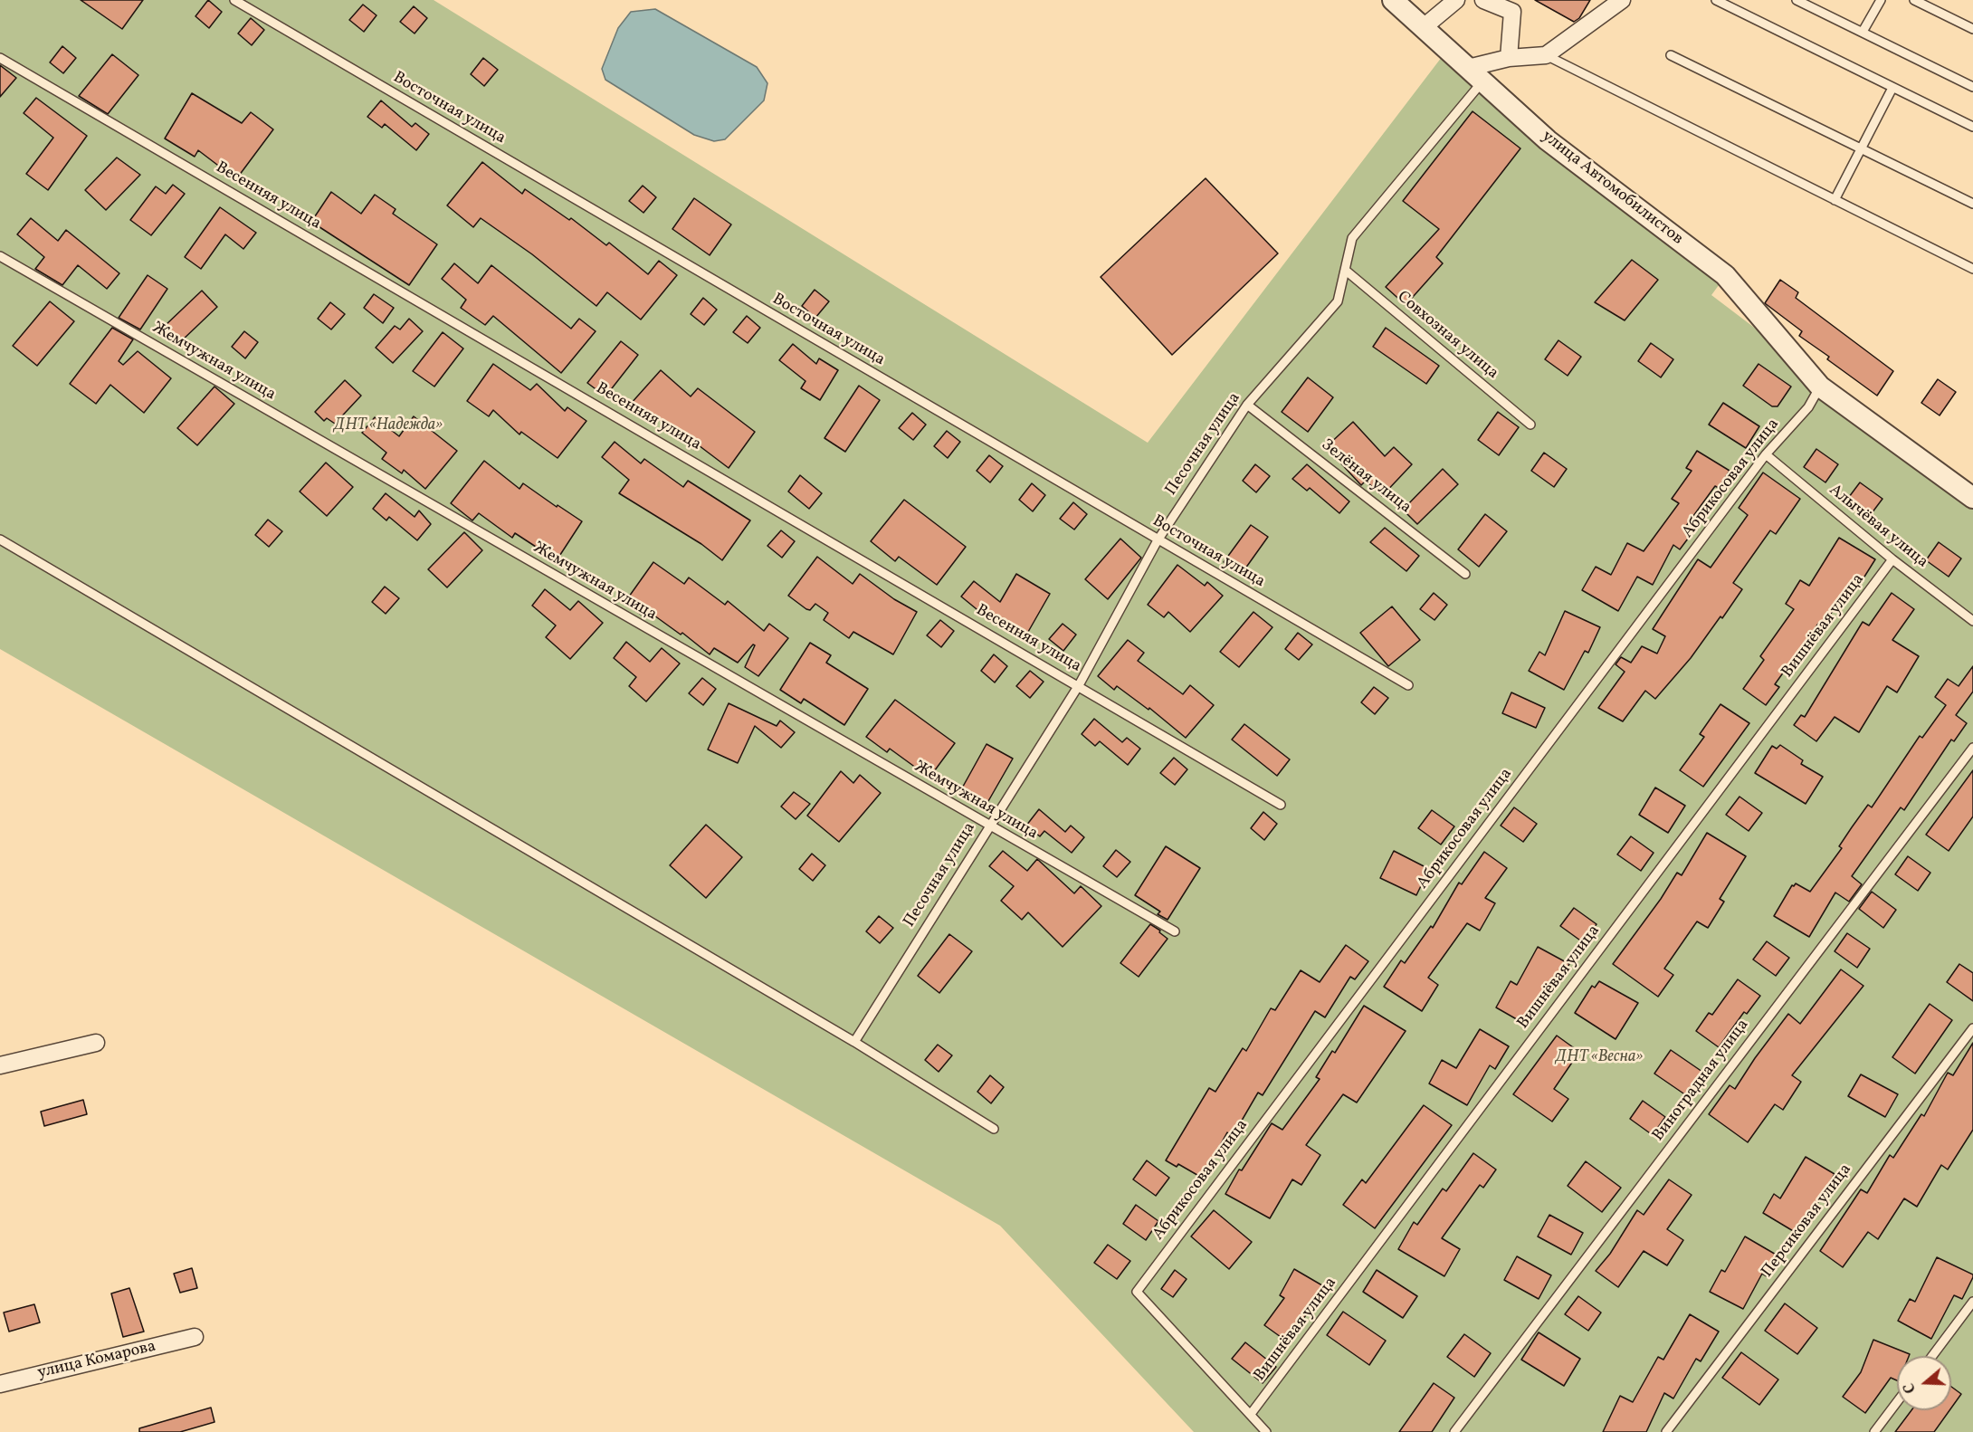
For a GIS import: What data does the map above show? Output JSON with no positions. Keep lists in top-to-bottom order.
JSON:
{
  "streets": {
    "street": ["улица Автомобилистов", "улица Комарова"],
    "lane": [
      "Восточная улица",
      "Весенняя улица",
      "Совхозная улица",
      "Жемчужная улица",
      "Песочная улица",
      "Зелёная улица",
      "Абрикосовая улица",
      "Алычёвая улица",
      "Вишнёвая улица",
      "Виноградная улица",
      "Персиковая улица"
    ]
  },
  "crossings": [
    ["Восточная улица", "Песочная улица"],
    ["улица Автомобилистов", "Песочная улица"],
    ["улица Автомобилистов", "Абрикосовая улица"],
    ["Весенняя улица", "Песочная улица"],
    ["Совхозная улица", "Песочная улица"],
    ["Жемчужная улица", "Песочная улица"],
    ["Песочная улица", "Зелёная улица"],
    ["Абрикосовая улица", "Алычёвая улица"],
    ["Абрикосовая улица", "Вишнёвая улица"],
    ["Алычёвая улица", "Вишнёвая улица"]
  ],
  "parks": ["ДНТ «Надежда»", "ДНТ «Весна»"],
  "north": "left"
}
